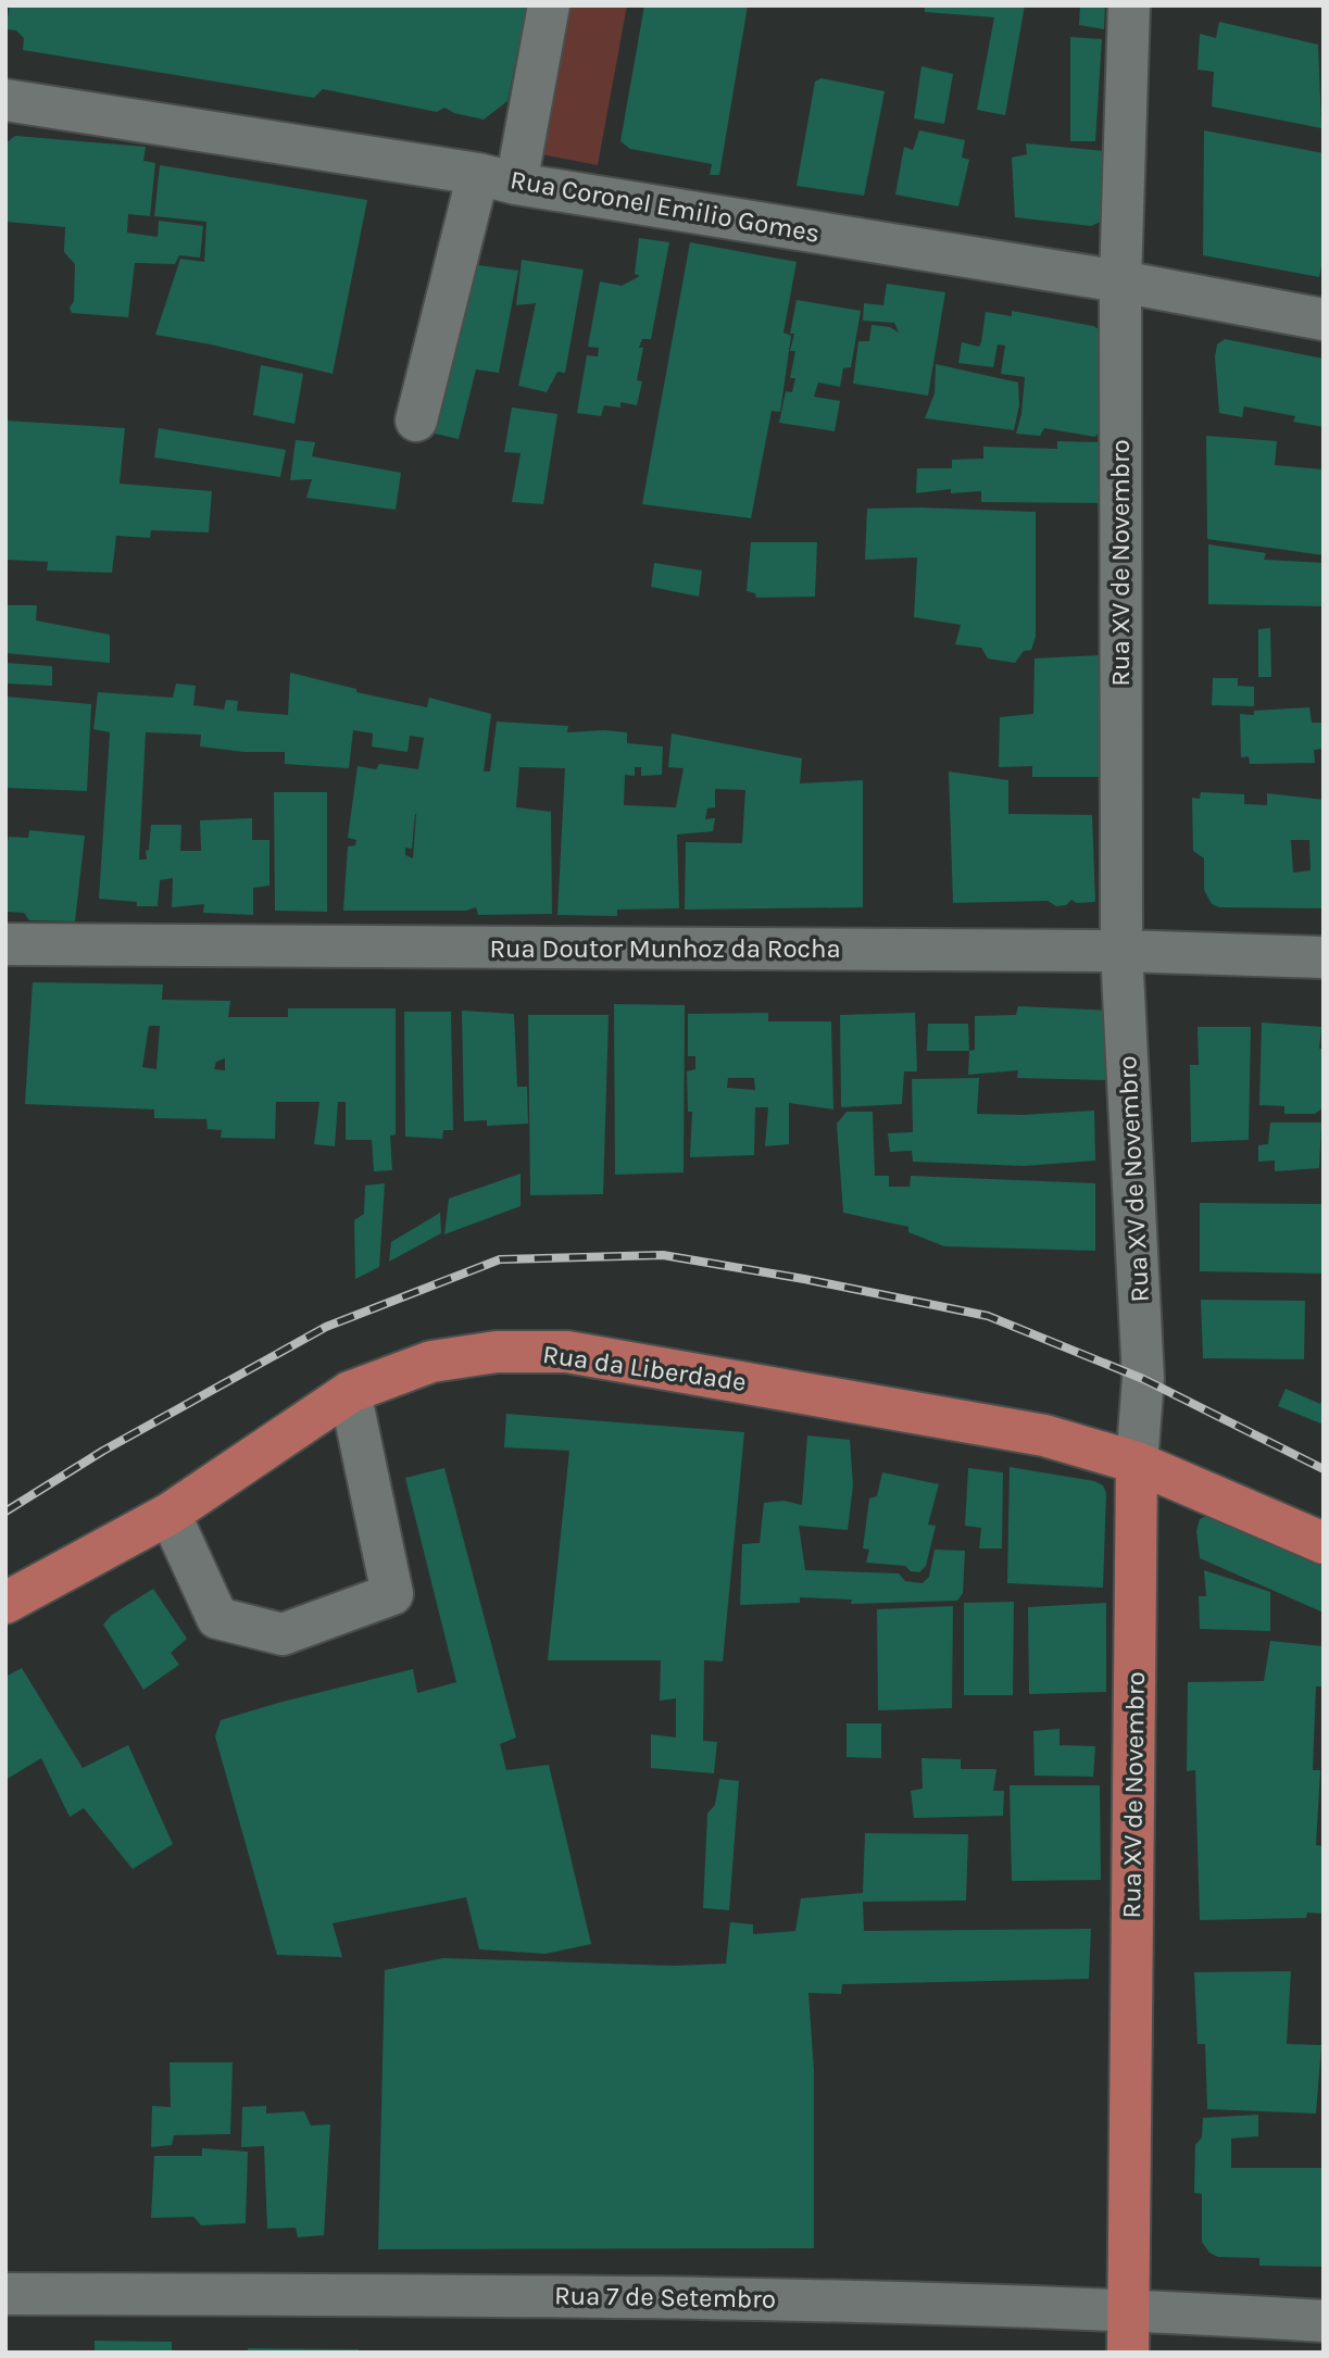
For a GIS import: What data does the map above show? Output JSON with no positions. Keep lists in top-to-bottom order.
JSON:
{
  "streets": {
    "main road": ["Rua XV de Novembro", "Rua da Liberdade"],
    "street": ["Rua Coronel Emilio Gomes", "Rua Doutor Munhoz da Rocha", "Rua 7 de Setembro"]
  },
  "crossings": [
    ["Rua Coronel Emilio Gomes", "Rua XV de Novembro"],
    ["Rua XV de Novembro", "Rua Doutor Munhoz da Rocha"],
    ["Rua XV de Novembro", "Rua da Liberdade"],
    ["Rua XV de Novembro", "Rua 7 de Setembro"]
  ]
}
